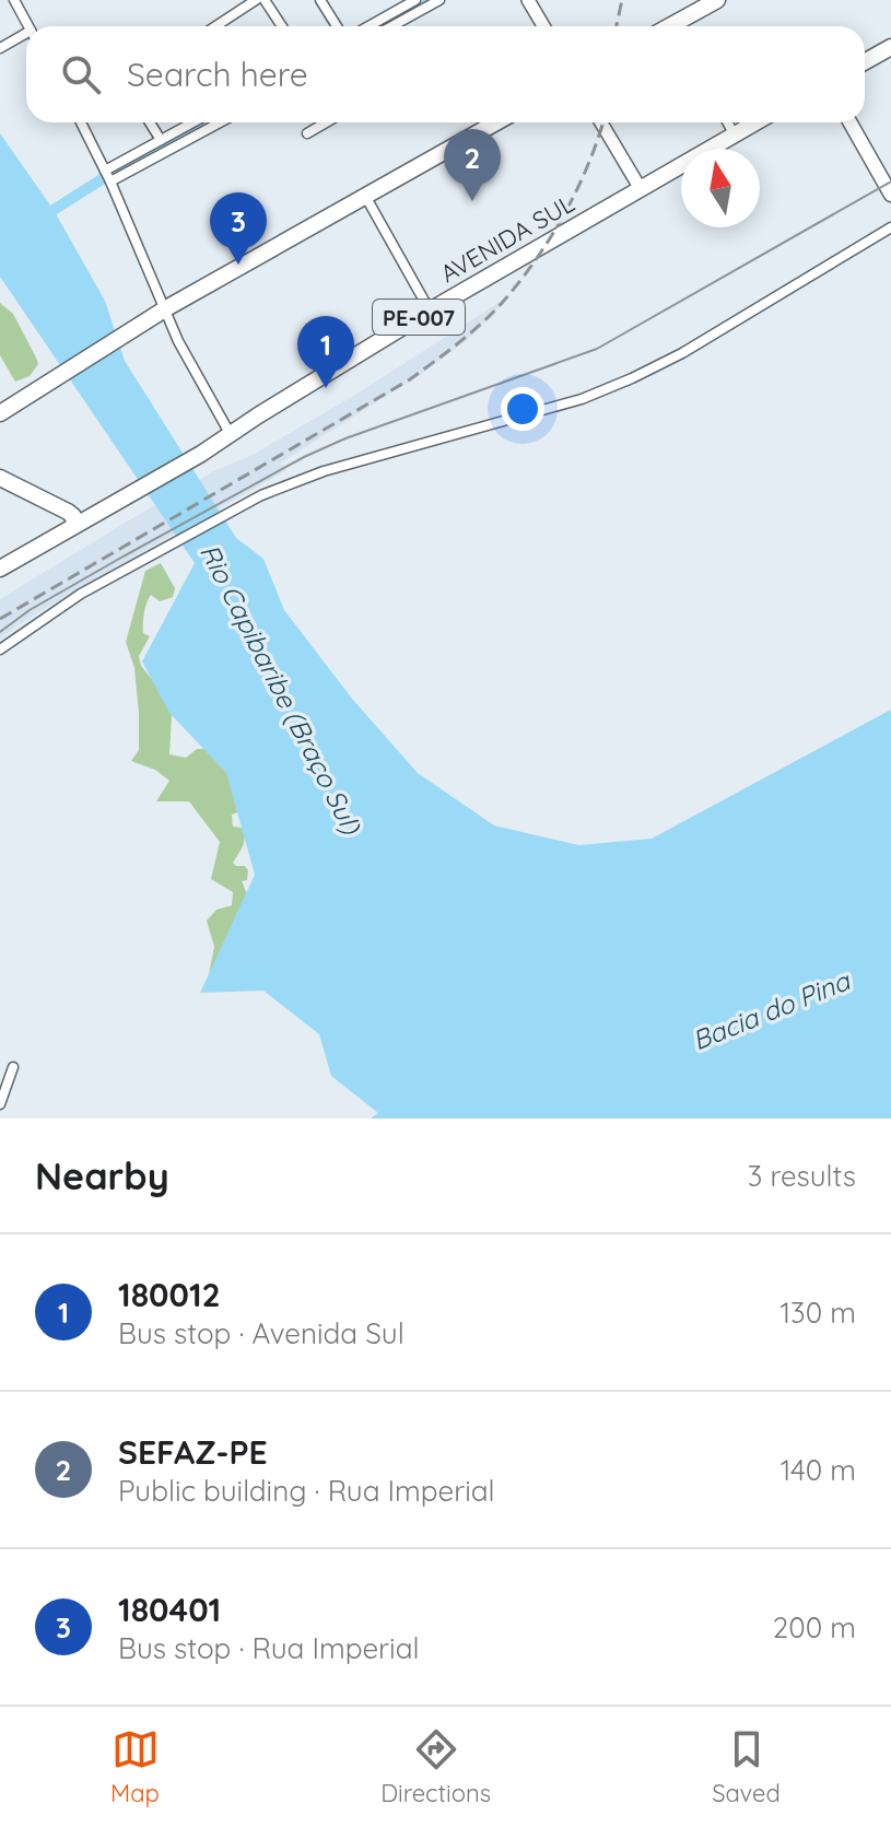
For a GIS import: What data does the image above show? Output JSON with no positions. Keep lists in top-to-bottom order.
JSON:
{
  "streets": {
    "highway": ["AVENIDA SUL", "PE-007"]
  },
  "water": ["Rio Capibaribe (Braço Sul)", "Bacia do Pina"],
  "north": "top",
  "page": {
    "search": "Search here",
    "pins": ["2", "3", "1"],
    "heading": ["Nearby", "3 results"],
    "list": [
      {
        "mark": "1",
        "name": "180012",
        "note": "Bus stop · Avenida Sul",
        "value": "130 m"
      },
      {
        "mark": "2",
        "name": "SEFAZ-PE",
        "note": "Public building · Rua Imperial",
        "value": "140 m"
      },
      {
        "mark": "3",
        "name": "180401",
        "note": "Bus stop · Rua Imperial",
        "value": "200 m"
      }
    ],
    "nav": ["Map", "Directions", "Saved"]
  }
}
